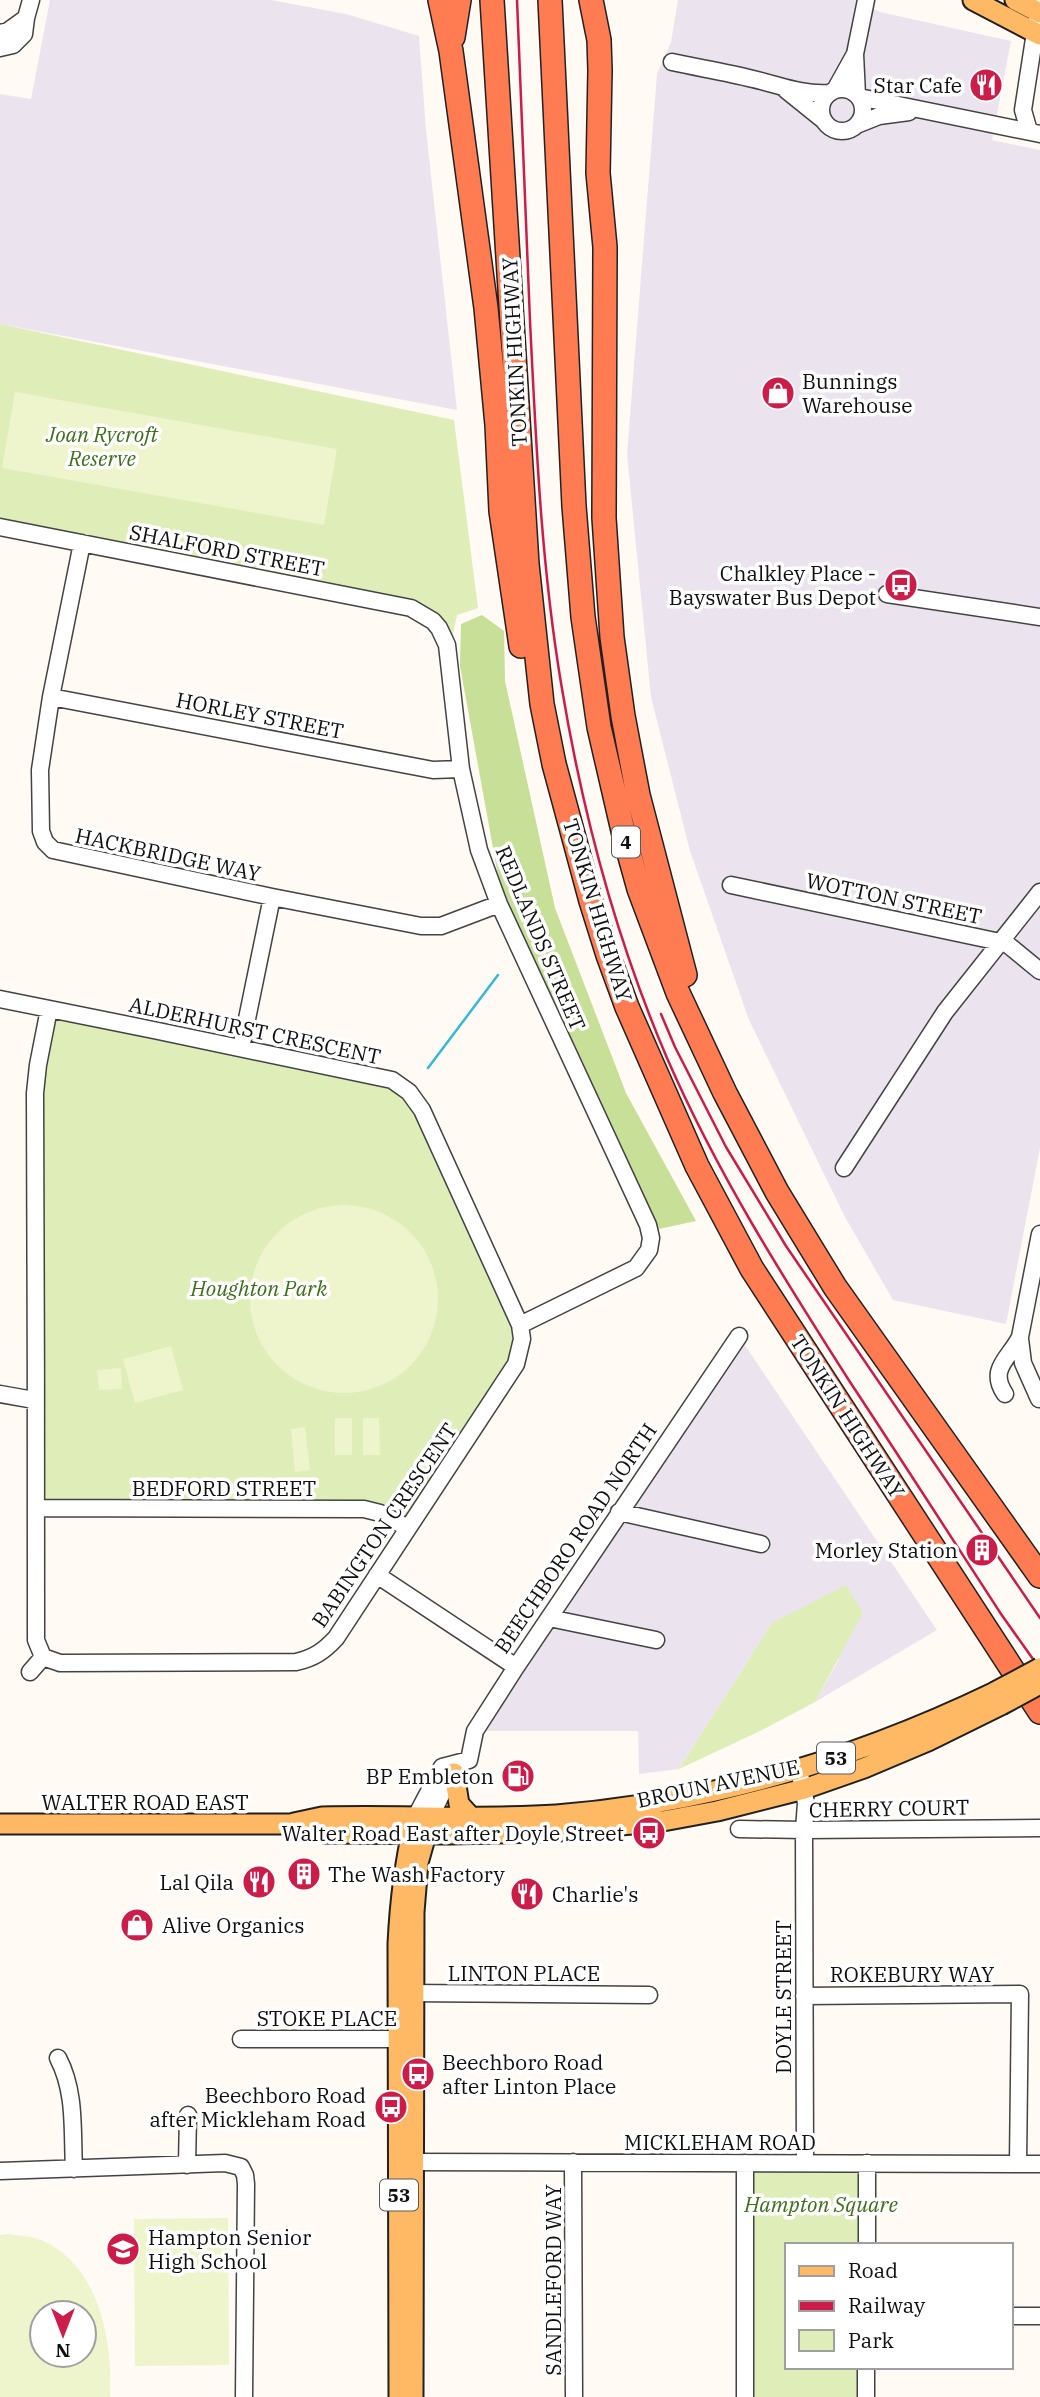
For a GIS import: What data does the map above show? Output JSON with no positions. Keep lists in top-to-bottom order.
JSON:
{
  "streets": {
    "highway": ["TONKIN HIGHWAY", "4"],
    "main road": [
      "BEECHBORO ROAD NORTH",
      "53",
      "BROUN AVENUE",
      "WALTER ROAD EAST"
    ],
    "street": [
      "SHALFORD STREET",
      "HORLEY STREET",
      "HACKBRIDGE WAY",
      "WOTTON STREET",
      "REDLANDS STREET",
      "ALDERHURST CRESCENT",
      "BEDFORD STREET",
      "BABINGTON CRESCENT",
      "CHERRY COURT",
      "LINTON PLACE",
      "ROKEBURY WAY",
      "DOYLE STREET",
      "STOKE PLACE",
      "MICKLEHAM ROAD",
      "SANDLEFORD WAY"
    ]
  },
  "crossings": [
    ["SHALFORD STREET", "HACKBRIDGE WAY"],
    ["SHALFORD STREET", "REDLANDS STREET"],
    ["HORLEY STREET", "HACKBRIDGE WAY"],
    ["HORLEY STREET", "REDLANDS STREET"],
    ["HACKBRIDGE WAY", "REDLANDS STREET"],
    ["REDLANDS STREET", "ALDERHURST CRESCENT"],
    ["REDLANDS STREET", "BABINGTON CRESCENT"],
    ["ALDERHURST CRESCENT", "BABINGTON CRESCENT"],
    ["BEDFORD STREET", "BABINGTON CRESCENT"],
    ["BEECHBORO ROAD NORTH", "BROUN AVENUE"],
    ["BEECHBORO ROAD NORTH", "WALTER ROAD EAST"],
    ["BEECHBORO ROAD NORTH", "LINTON PLACE"],
    ["BEECHBORO ROAD NORTH", "STOKE PLACE"],
    ["BEECHBORO ROAD NORTH", "MICKLEHAM ROAD"],
    ["BROUN AVENUE", "WALTER ROAD EAST"],
    ["BROUN AVENUE", "DOYLE STREET"],
    ["CHERRY COURT", "DOYLE STREET"],
    ["ROKEBURY WAY", "DOYLE STREET"],
    ["ROKEBURY WAY", "MICKLEHAM ROAD"],
    ["DOYLE STREET", "MICKLEHAM ROAD"],
    ["MICKLEHAM ROAD", "SANDLEFORD WAY"]
  ],
  "parks": ["Joan Rycroft Reserve", "Houghton Park", "Hampton Square"],
  "places": {
    "restaurant": ["Star Cafe", "Lal Qila", "Charlie's"],
    "shop": ["Bunnings Warehouse", "Alive Organics"],
    "bus stop": [
      "Chalkley Place - Bayswater Bus Depot",
      "Walter Road East after Doyle Street",
      "Beechboro Road after Linton Place",
      "Beechboro Road after Mickleham Road"
    ],
    "building": ["Morley Station", "The Wash Factory"],
    "fuel station": ["BP Embleton"],
    "school or university": ["Hampton Senior High School"]
  },
  "legend": ["Road", "Railway", "Park"],
  "north": "bottom"
}
